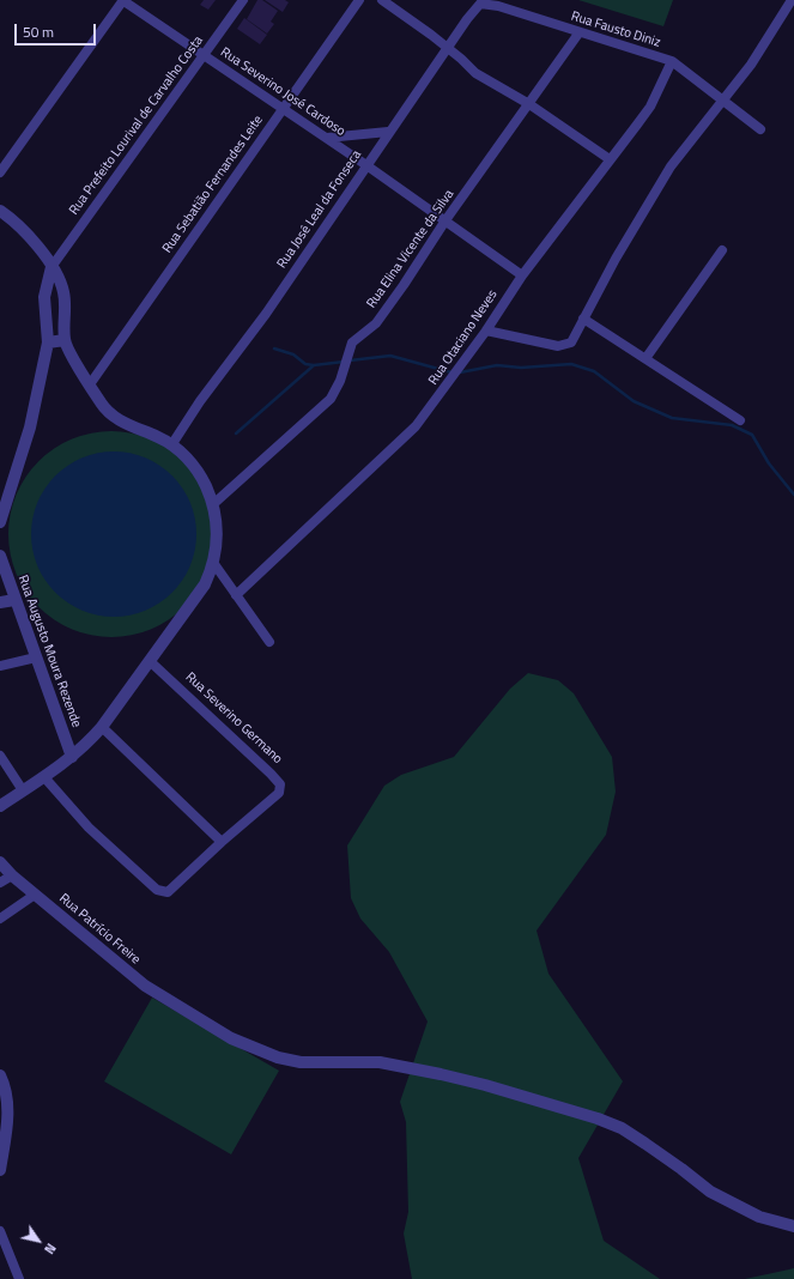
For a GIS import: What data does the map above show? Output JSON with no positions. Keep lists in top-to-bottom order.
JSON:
{
  "streets": {
    "street": [
      "Rua Fausto Diniz",
      "Rua Severino José Cardoso",
      "Rua Prefeito Lourival de Carvalho Costa",
      "Rua Sebatião Fernandes Leite",
      "Rua José Leal da Fonseca",
      "Rua Elina Vicente da Silva",
      "Rua Otaciano Neves",
      "Rua Augusto Moura Rezende",
      "Rua Severino Germano",
      "Rua Patrício Freire"
    ]
  },
  "crossings": [
    ["Rua Fausto Diniz", "Rua José Leal da Fonseca"],
    ["Rua Fausto Diniz", "Rua Elina Vicente da Silva"],
    ["Rua Fausto Diniz", "Rua Otaciano Neves"],
    ["Rua Severino José Cardoso", "Rua Prefeito Lourival de Carvalho Costa"],
    ["Rua Severino José Cardoso", "Rua Sebatião Fernandes Leite"],
    ["Rua Severino José Cardoso", "Rua José Leal da Fonseca"],
    ["Rua Severino José Cardoso", "Rua Elina Vicente da Silva"],
    ["Rua Severino José Cardoso", "Rua Otaciano Neves"]
  ],
  "scale_bar": "50 m",
  "north": "bottom right"
}
